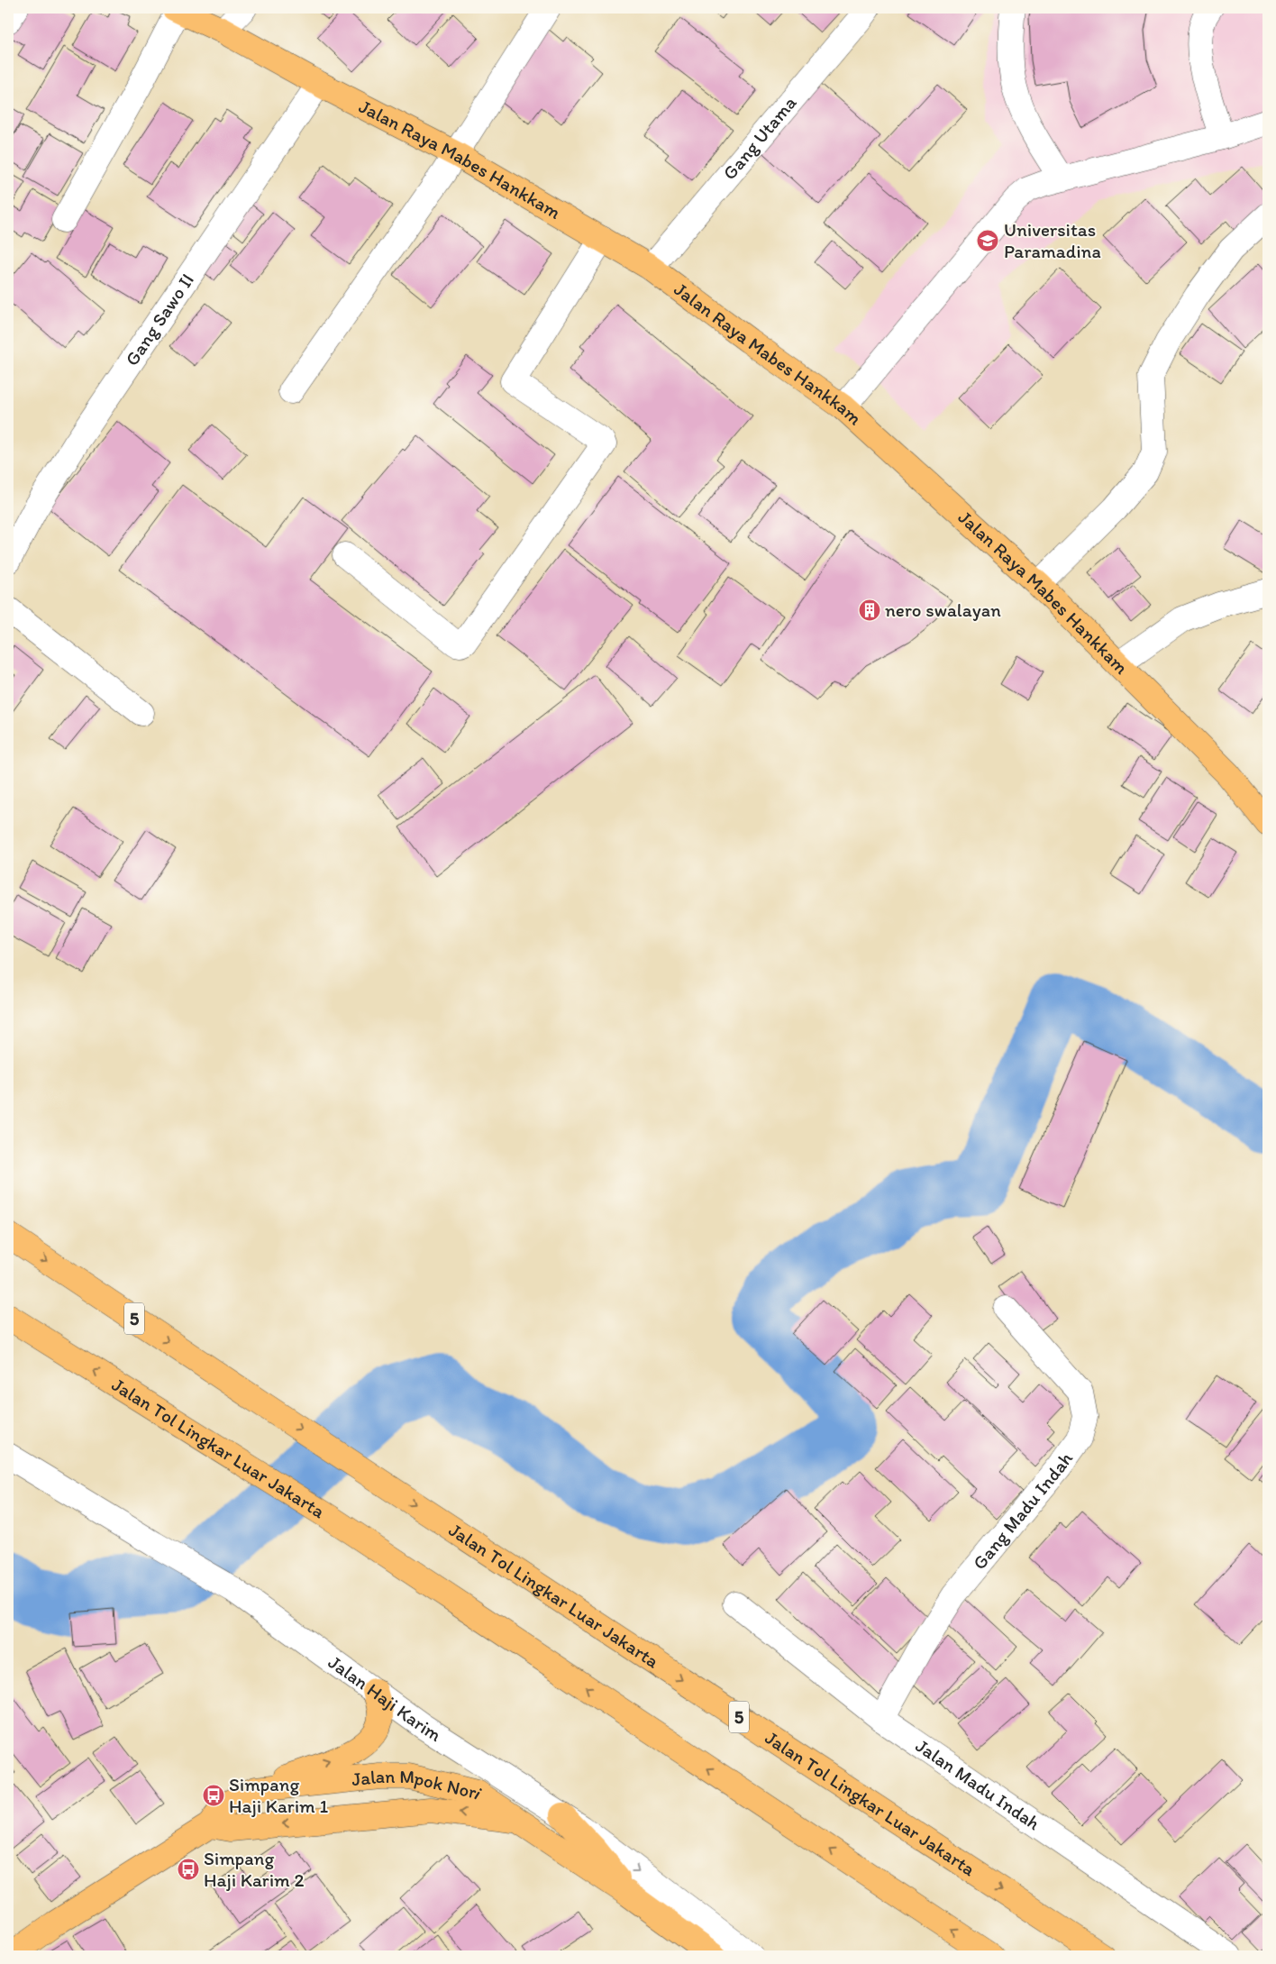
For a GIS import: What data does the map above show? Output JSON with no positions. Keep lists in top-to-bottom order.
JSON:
{
  "streets": {
    "main road": [
      "Jalan Raya Mabes Hankkam",
      "5",
      "Jalan Tol Lingkar Luar Jakarta",
      "Jalan Mpok Nori"
    ],
    "street": [
      "Gang Utama",
      "Gang Sawo II",
      "Gang Madu Indah",
      "Jalan Haji Karim",
      "Jalan Madu Indah"
    ]
  },
  "crossings": [
    ["Gang Utama", "Jalan Raya Mabes Hankkam"],
    ["Jalan Raya Mabes Hankkam", "Gang Sawo II"],
    ["Gang Madu Indah", "Jalan Madu Indah"]
  ],
  "places": {
    "school or university": ["Universitas Paramadina"],
    "building": ["nero swalayan"],
    "bus stop": ["Simpang Haji Karim 1", "Simpang Haji Karim 2"]
  }
}
